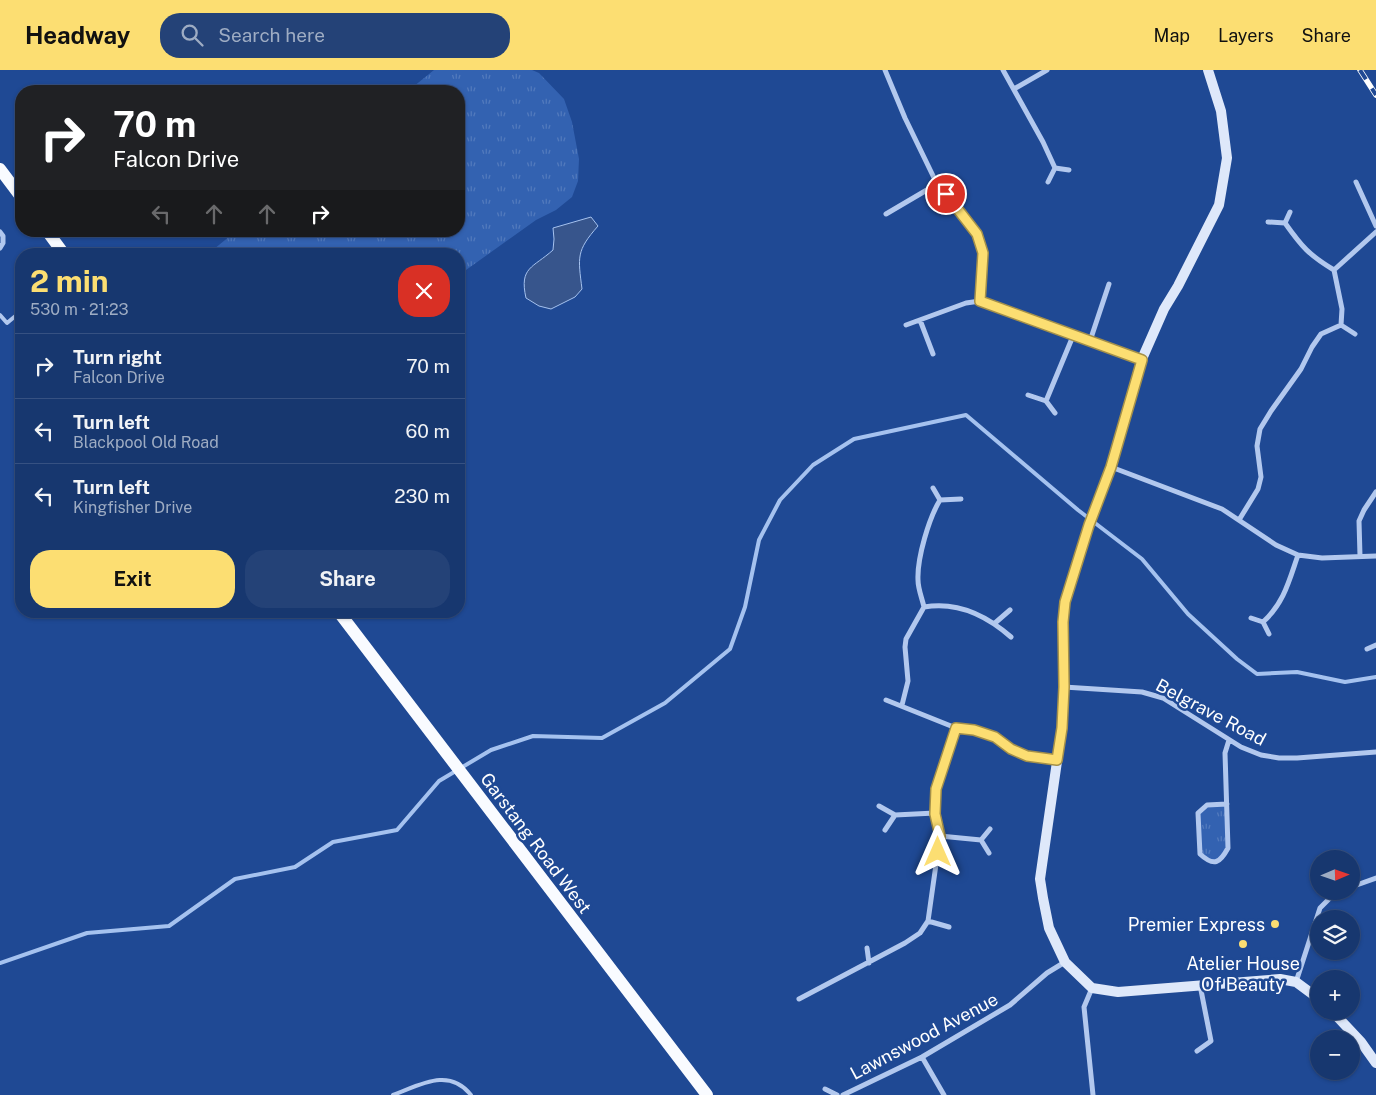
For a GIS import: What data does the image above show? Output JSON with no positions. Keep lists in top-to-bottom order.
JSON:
{
  "streets": {
    "main road": ["Garstang Road West"],
    "street": ["Belgrave Road", "Lawnswood Avenue"]
  },
  "places": ["Premier Express", "Atelier House Of Beauty"],
  "north": "right",
  "page": {
    "header": "Headway",
    "search": "Search here",
    "nav": ["Map", "Layers", "Share"],
    "turn": ["70 m", "Falcon Drive"],
    "heading": ["2 min", "530 m · 21:23"],
    "list": [
      {
        "name": "Turn right",
        "note": "Falcon Drive",
        "value": "70 m"
      },
      {
        "name": "Turn left",
        "note": "Blackpool Old Road",
        "value": "60 m"
      },
      {
        "name": "Turn left",
        "note": "Kingfisher Drive",
        "value": "230 m"
      }
    ],
    "buttons": ["Exit", "Share"],
    "map_buttons": ["+", "−"]
  }
}
